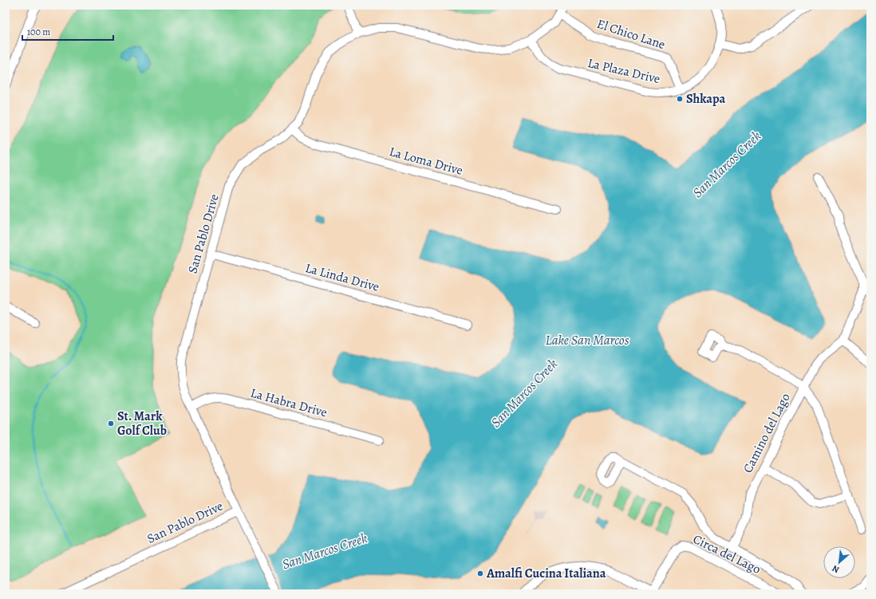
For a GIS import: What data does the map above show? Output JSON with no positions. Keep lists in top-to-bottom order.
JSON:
{
  "streets": {
    "street": [
      "El Chico Lane",
      "La Plaza Drive",
      "La Loma Drive",
      "San Pablo Drive",
      "La Linda Drive",
      "La Habra Drive",
      "Camino del Lago",
      "Circa del Lago"
    ]
  },
  "crossings": [
    ["El Chico Lane", "La Plaza Drive"],
    ["El Chico Lane", "San Pablo Drive"],
    ["La Plaza Drive", "San Pablo Drive"],
    ["La Loma Drive", "San Pablo Drive"],
    ["San Pablo Drive", "La Linda Drive"],
    ["San Pablo Drive", "La Habra Drive"]
  ],
  "water": ["San Marcos Creek", "Lake San Marcos"],
  "places": ["Shkapa", "St. Mark Golf Club", "Amalfi Cucina Italiana"],
  "scale_bar": "100 m",
  "north": "bottom left"
}
